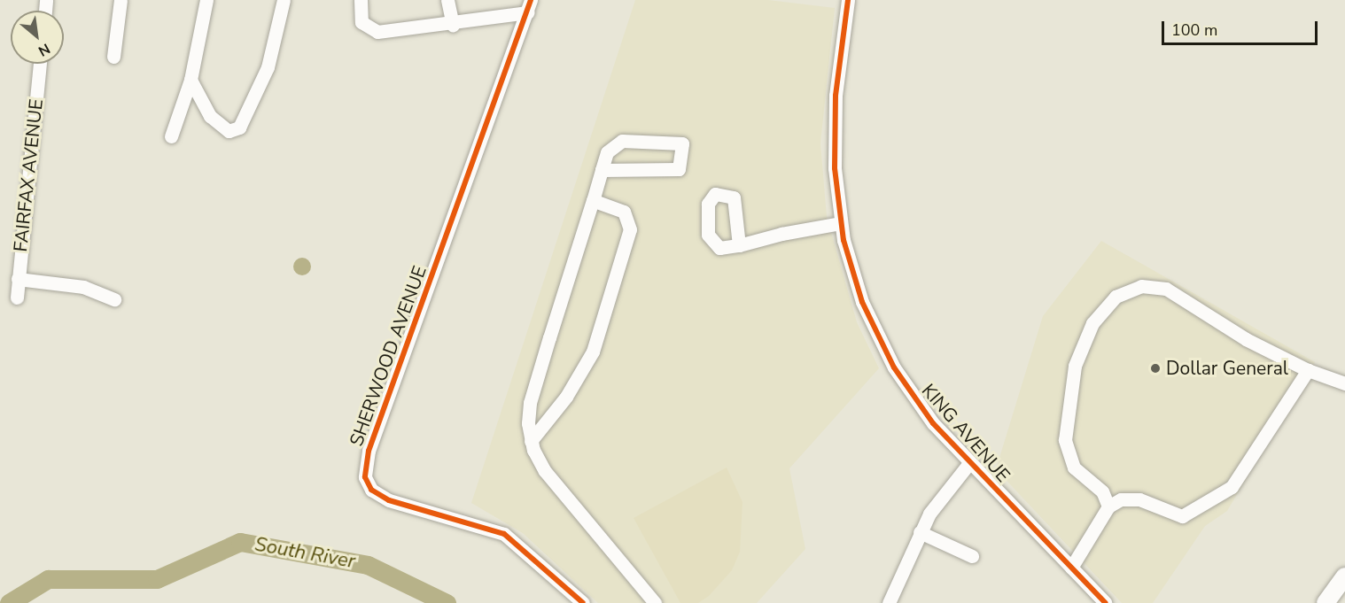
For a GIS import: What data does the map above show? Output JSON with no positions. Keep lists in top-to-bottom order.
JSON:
{
  "streets": {
    "street": ["FAIRFAX AVENUE", "SHERWOOD AVENUE", "KING AVENUE"]
  },
  "water": ["South River"],
  "places": ["Dollar General"],
  "scale_bar": "100 m",
  "north": "bottom right"
}
